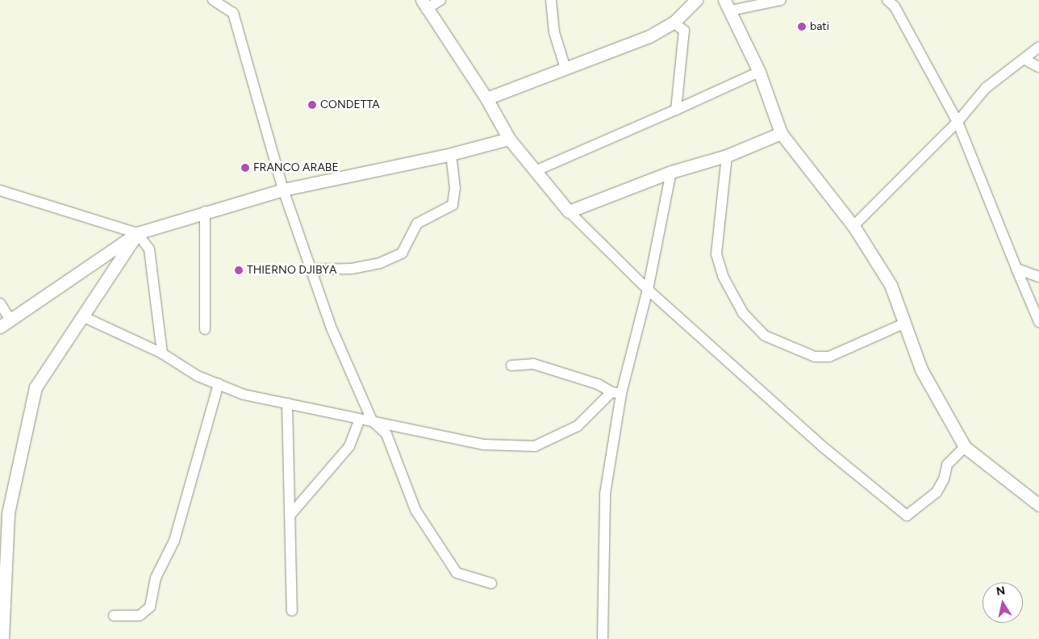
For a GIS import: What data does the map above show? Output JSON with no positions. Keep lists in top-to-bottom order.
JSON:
{
  "places": [
    "bati",
    "CONDETTA",
    "FRANCO ARABE",
    "THIERNO DJIBYA"
  ],
  "north": "top"
}
